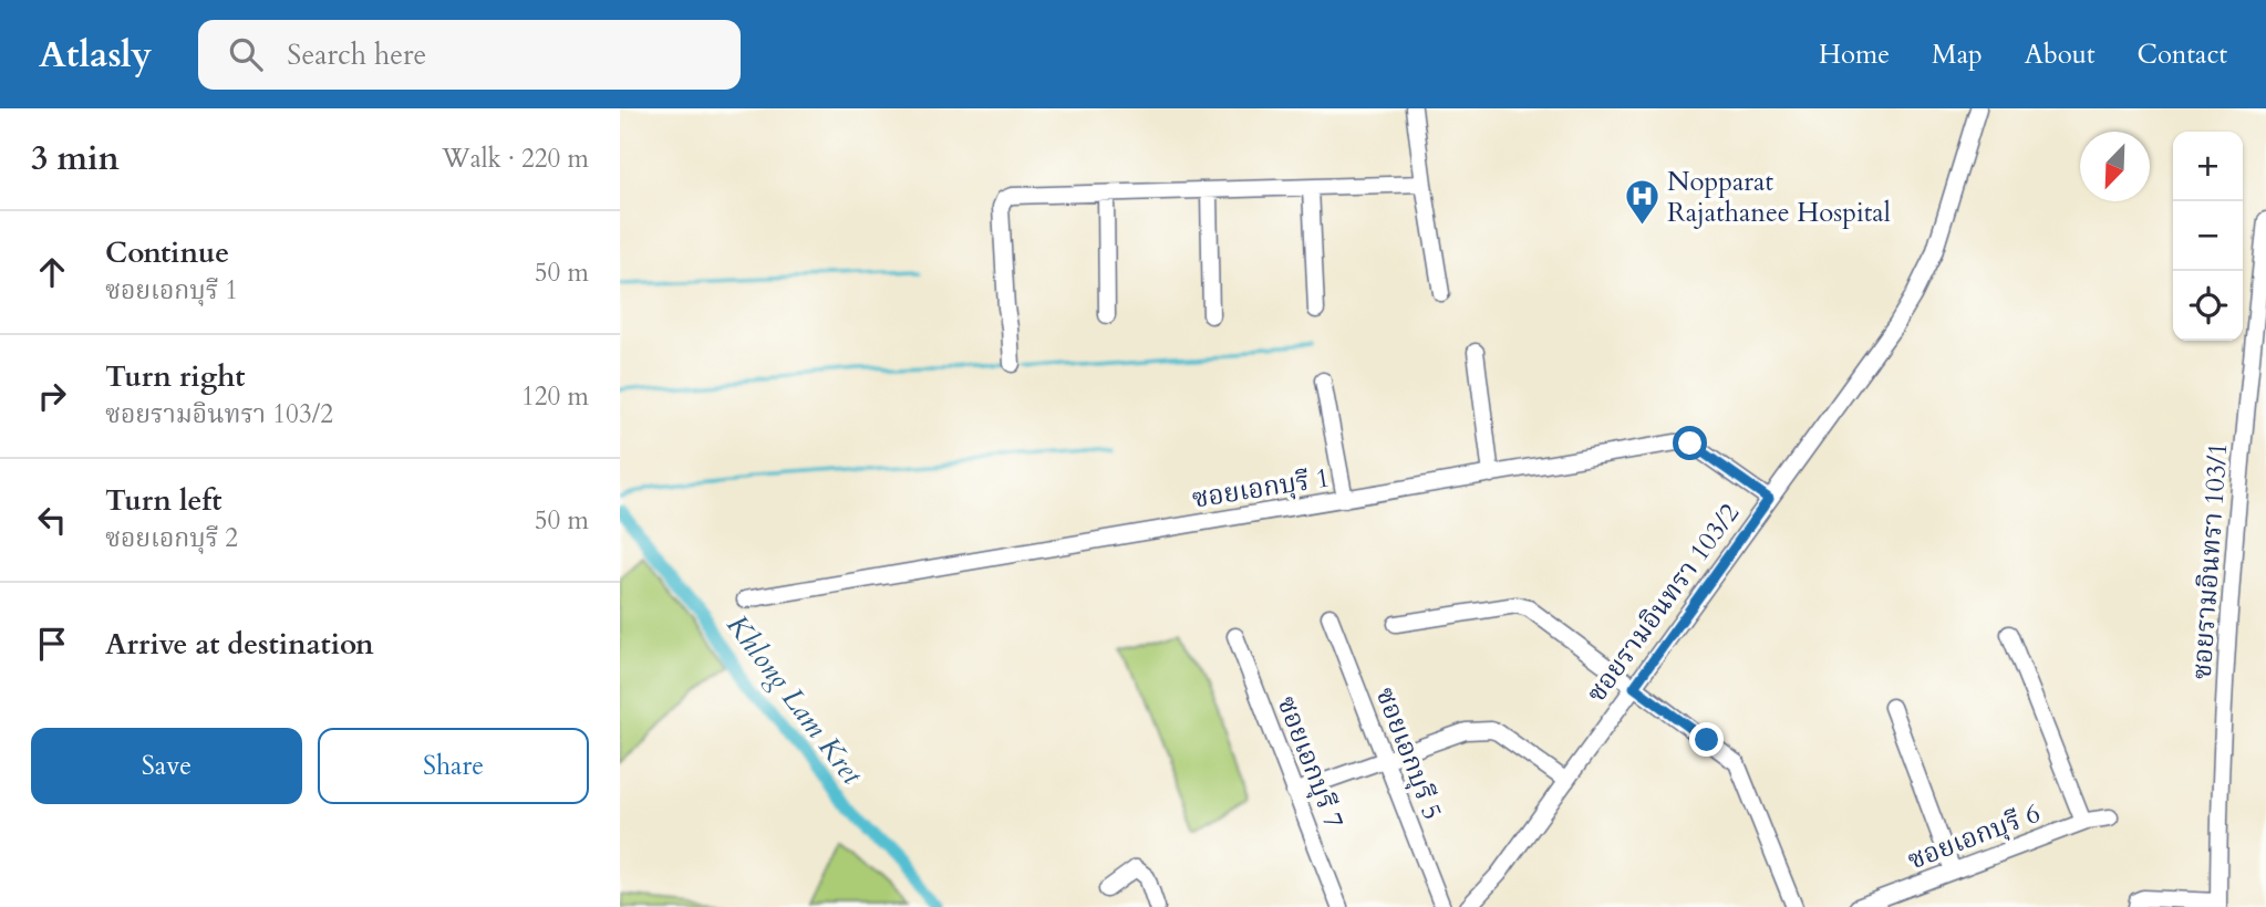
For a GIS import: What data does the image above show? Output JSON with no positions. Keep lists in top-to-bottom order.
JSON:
{
  "streets": {
    "street": [
      "ซอยเอกบุรี 1",
      "ซอยรามอินทรา 103/1",
      "ซอยรามอินทรา 103/2",
      "ซอยเอกบุรี 5",
      "ซอยเอกบุรี 7",
      "ซอยเอกบุรี 6"
    ]
  },
  "crossings": [
    ["ซอยเอกบุรี 1", "ซอยรามอินทรา 103/2"]
  ],
  "water": ["Khlong Lam Kret"],
  "places": {
    "hospital": ["Nopparat Rajathanee Hospital"]
  },
  "north": "bottom left",
  "page": {
    "header": "Atlasly",
    "search": "Search here",
    "nav": [
      "Home",
      "Map",
      "About",
      "Contact"
    ],
    "heading": ["3 min", "Walk · 220 m"],
    "map_buttons": ["+", "−"],
    "list": [
      ["Continue", "ซอยเอกบุรี 1", "50 m"],
      ["Turn right", "ซอยรามอินทรา 103/2", "120 m"],
      ["Turn left", "ซอยเอกบุรี 2", "50 m"],
      "Arrive at destination"
    ],
    "buttons": ["Save", "Share"]
  }
}
